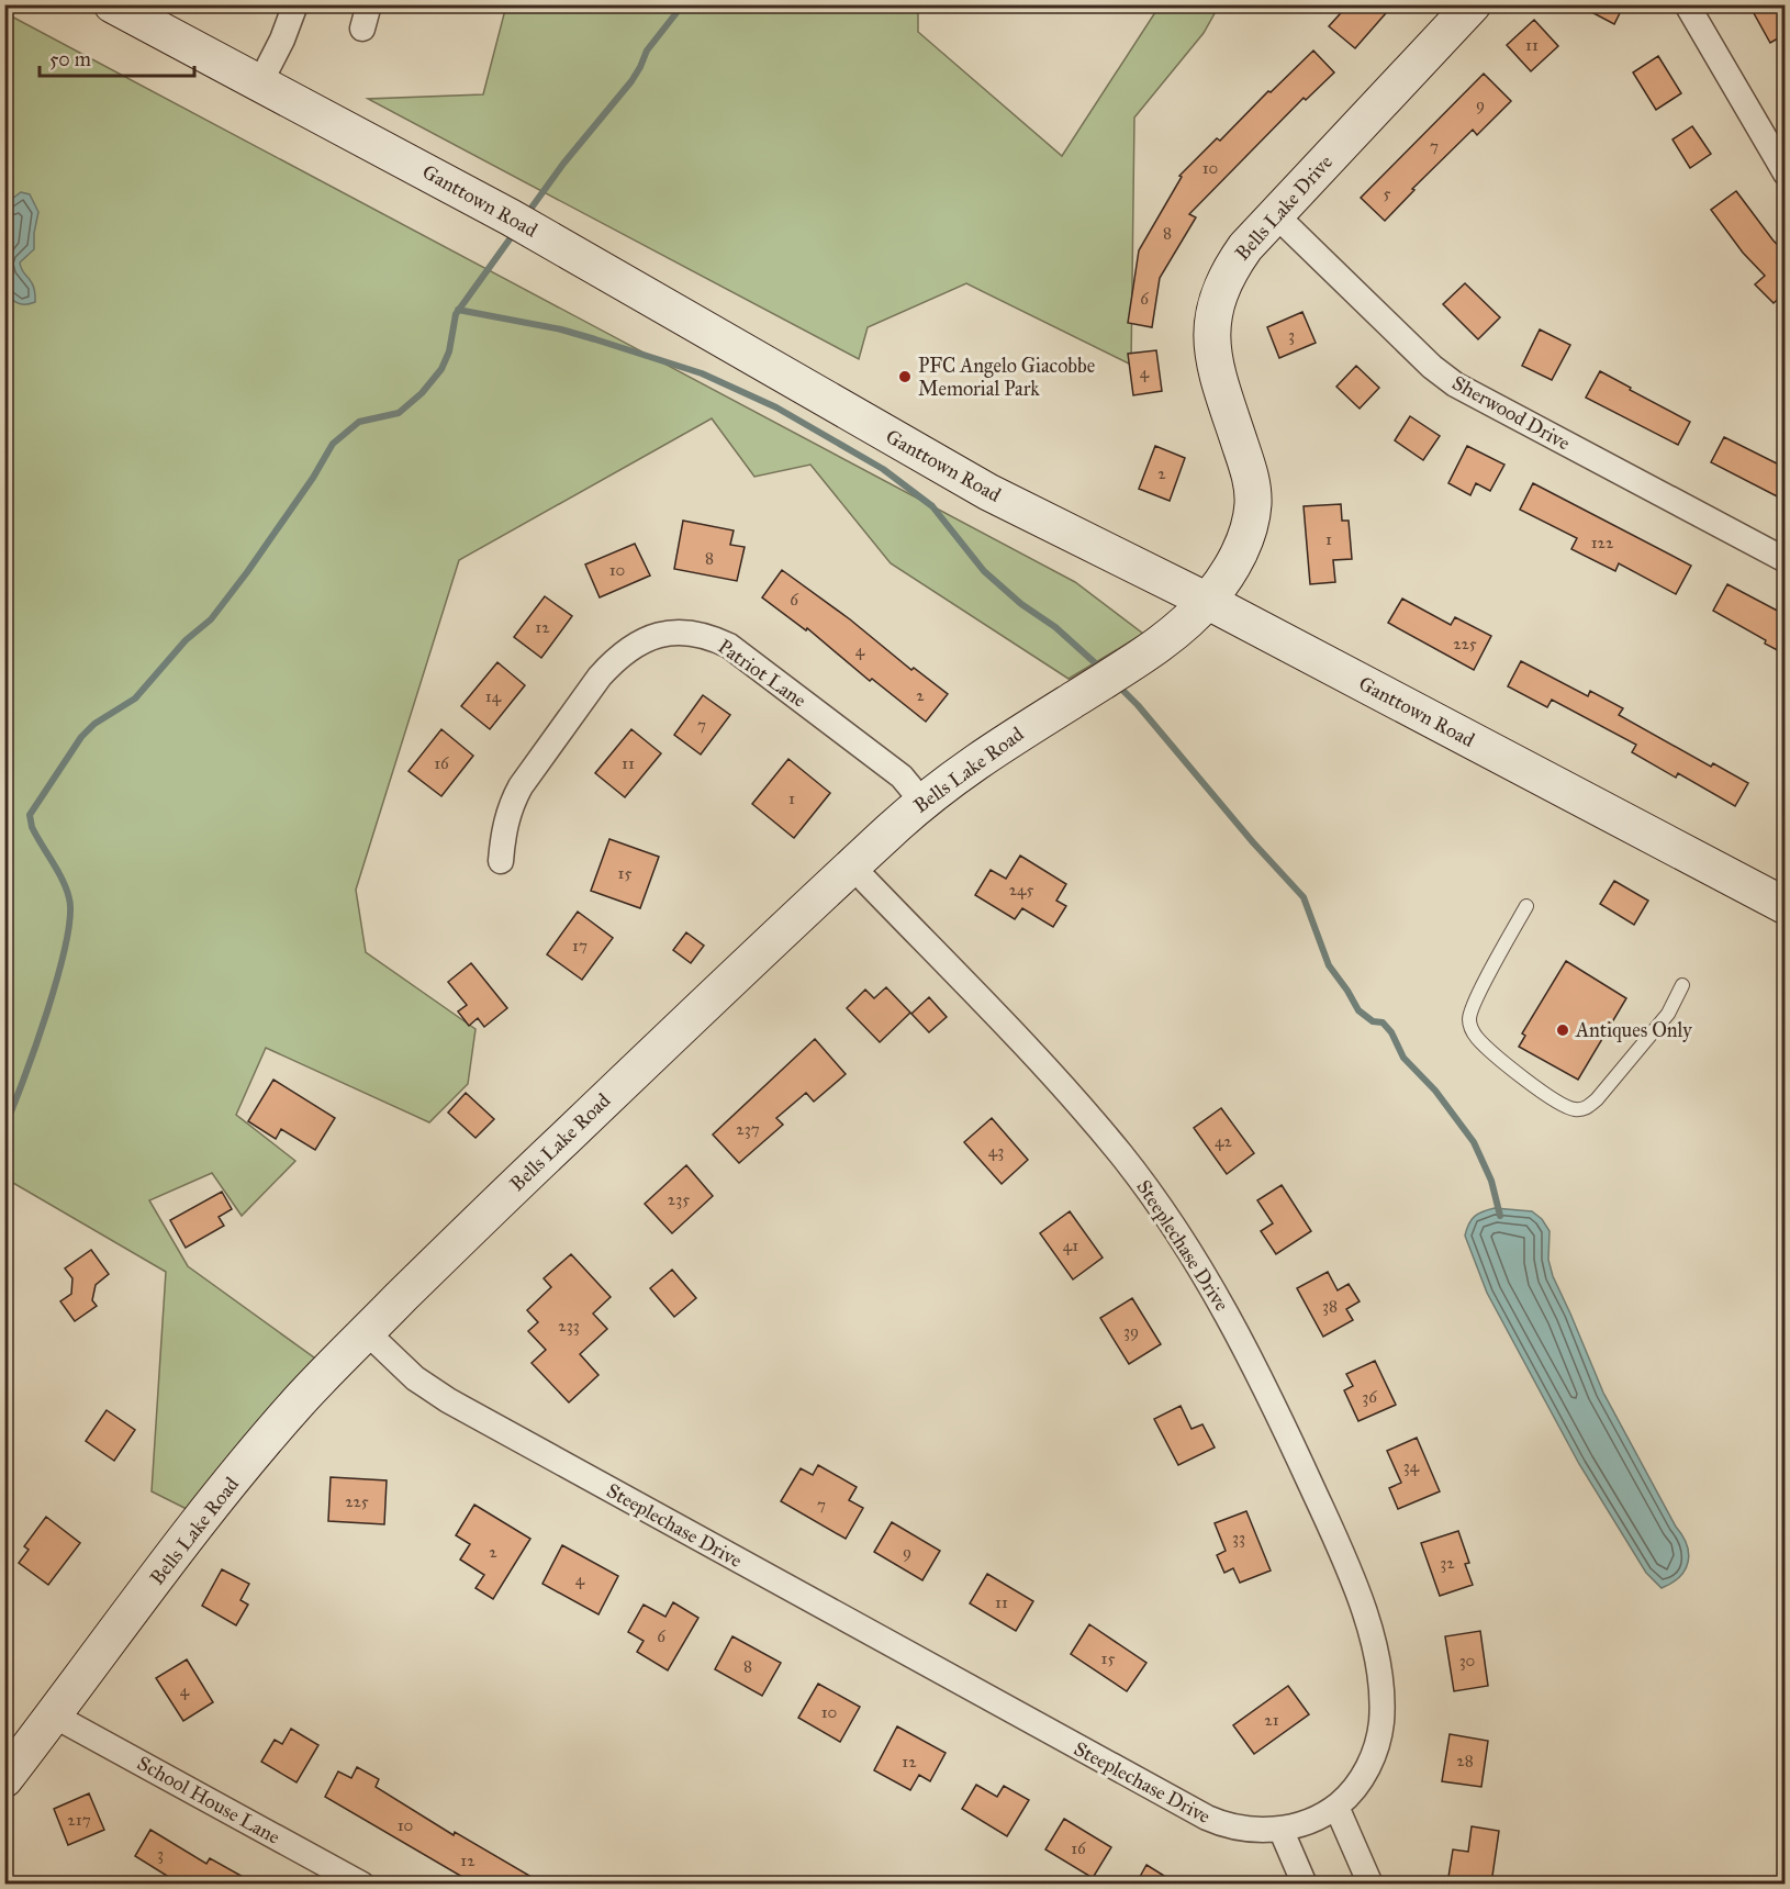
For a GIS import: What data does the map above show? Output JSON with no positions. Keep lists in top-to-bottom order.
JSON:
{
  "streets": {
    "street": [
      "Ganttown Road",
      "Bells Lake Drive",
      "Sherwood Drive",
      "Patriot Lane",
      "Bells Lake Road",
      "Steeplechase Drive",
      "School House Lane"
    ]
  },
  "crossings": [
    ["Ganttown Road", "Bells Lake Drive"],
    ["Ganttown Road", "Bells Lake Road"],
    ["Bells Lake Drive", "Sherwood Drive"],
    ["Bells Lake Drive", "Bells Lake Road"],
    ["Patriot Lane", "Bells Lake Road"],
    ["Bells Lake Road", "Steeplechase Drive"],
    ["Bells Lake Road", "School House Lane"]
  ],
  "places": ["PFC Angelo Giacobbe Memorial Park", "Antiques Only"],
  "house_numbers": [
    "11",
    "9",
    "7",
    "10",
    "5",
    "8",
    "6",
    "3",
    "4",
    "2",
    "1",
    "122",
    "8",
    "10",
    "6",
    "12",
    "225",
    "4",
    "2",
    "14",
    "7",
    "16",
    "11",
    "1",
    "15",
    "245",
    "17",
    "237",
    "42",
    "43",
    "235",
    "41",
    "38",
    "233",
    "39",
    "36",
    "34",
    "225",
    "7",
    "33",
    "2",
    "9",
    "32",
    "4",
    "11",
    "6",
    "15",
    "30",
    "8",
    "4",
    "10",
    "21",
    "28",
    "12",
    "217",
    "10",
    "16",
    "3",
    "12"
  ],
  "scale_bar": "50 m"
}
